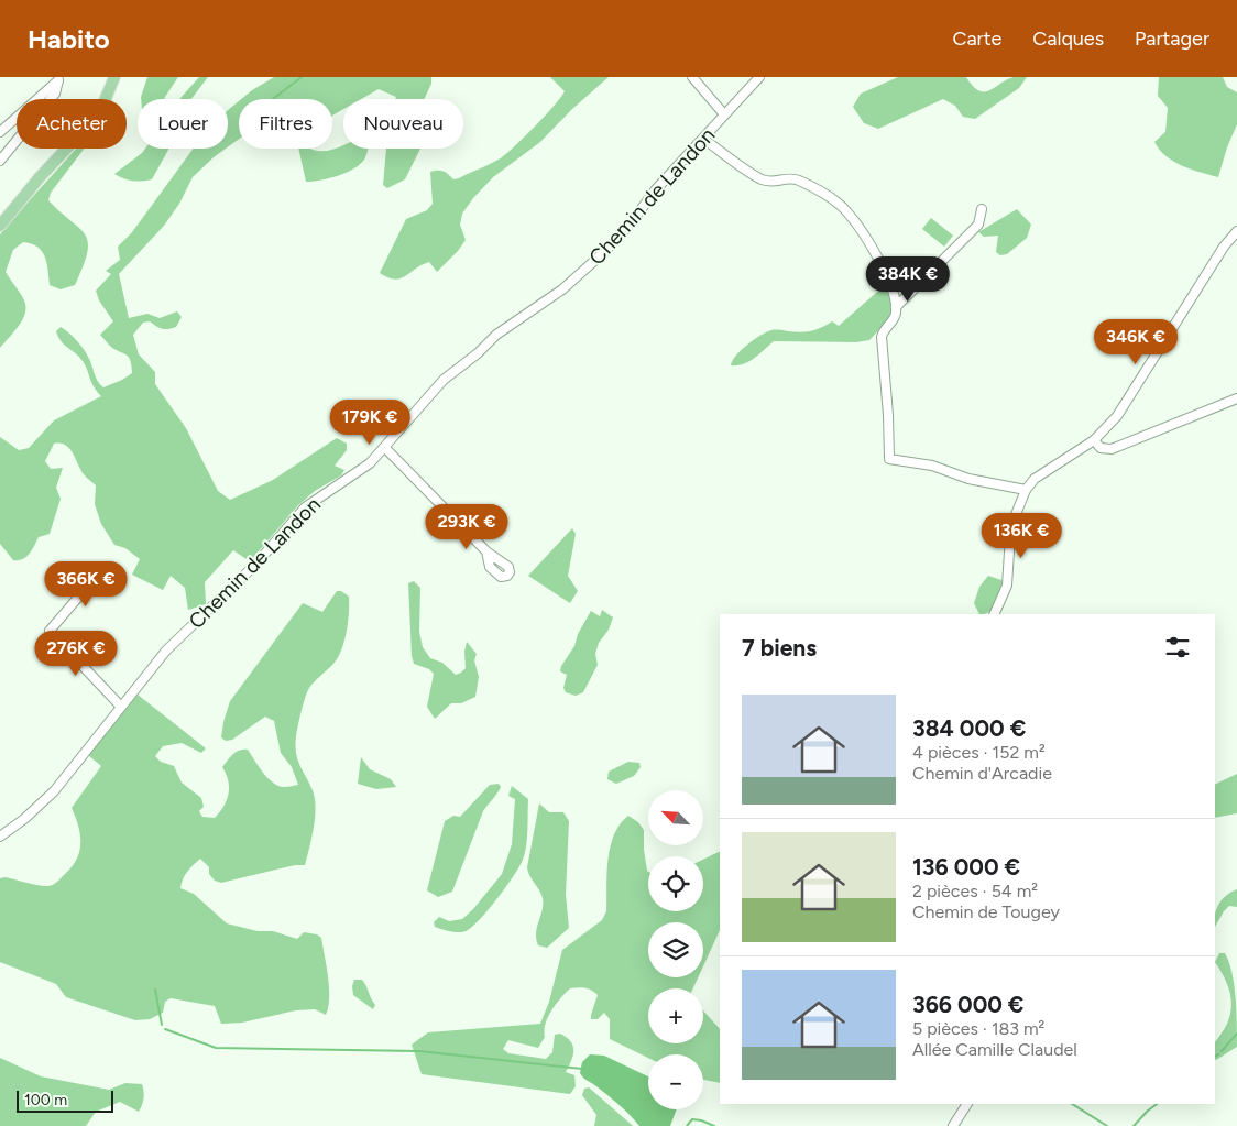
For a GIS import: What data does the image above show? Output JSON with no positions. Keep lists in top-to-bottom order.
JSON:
{
  "streets": {
    "street": ["Chemin de Landon"]
  },
  "scale_bar": "100 m",
  "north": "top left",
  "page": {
    "header": "Habito",
    "nav": ["Carte", "Calques", "Partager"],
    "chip": [
      "Acheter",
      "Louer",
      "Filtres",
      "Nouveau"
    ],
    "price": [
      "384K €",
      "346K €",
      "179K €",
      "293K €",
      "136K €",
      "366K €",
      "276K €"
    ],
    "heading": "7 biens",
    "list": [
      {
        "name": "384 000 €",
        "note": "4 pièces · 152 m² · Chemin d'Arcadie"
      },
      {
        "name": "136 000 €",
        "note": "2 pièces · 54 m² · Chemin de Tougey"
      },
      {
        "name": "366 000 €",
        "note": "5 pièces · 183 m² · Allée Camille Claudel"
      }
    ],
    "map_buttons": ["+", "−"],
    "scale": "100 m"
  }
}
